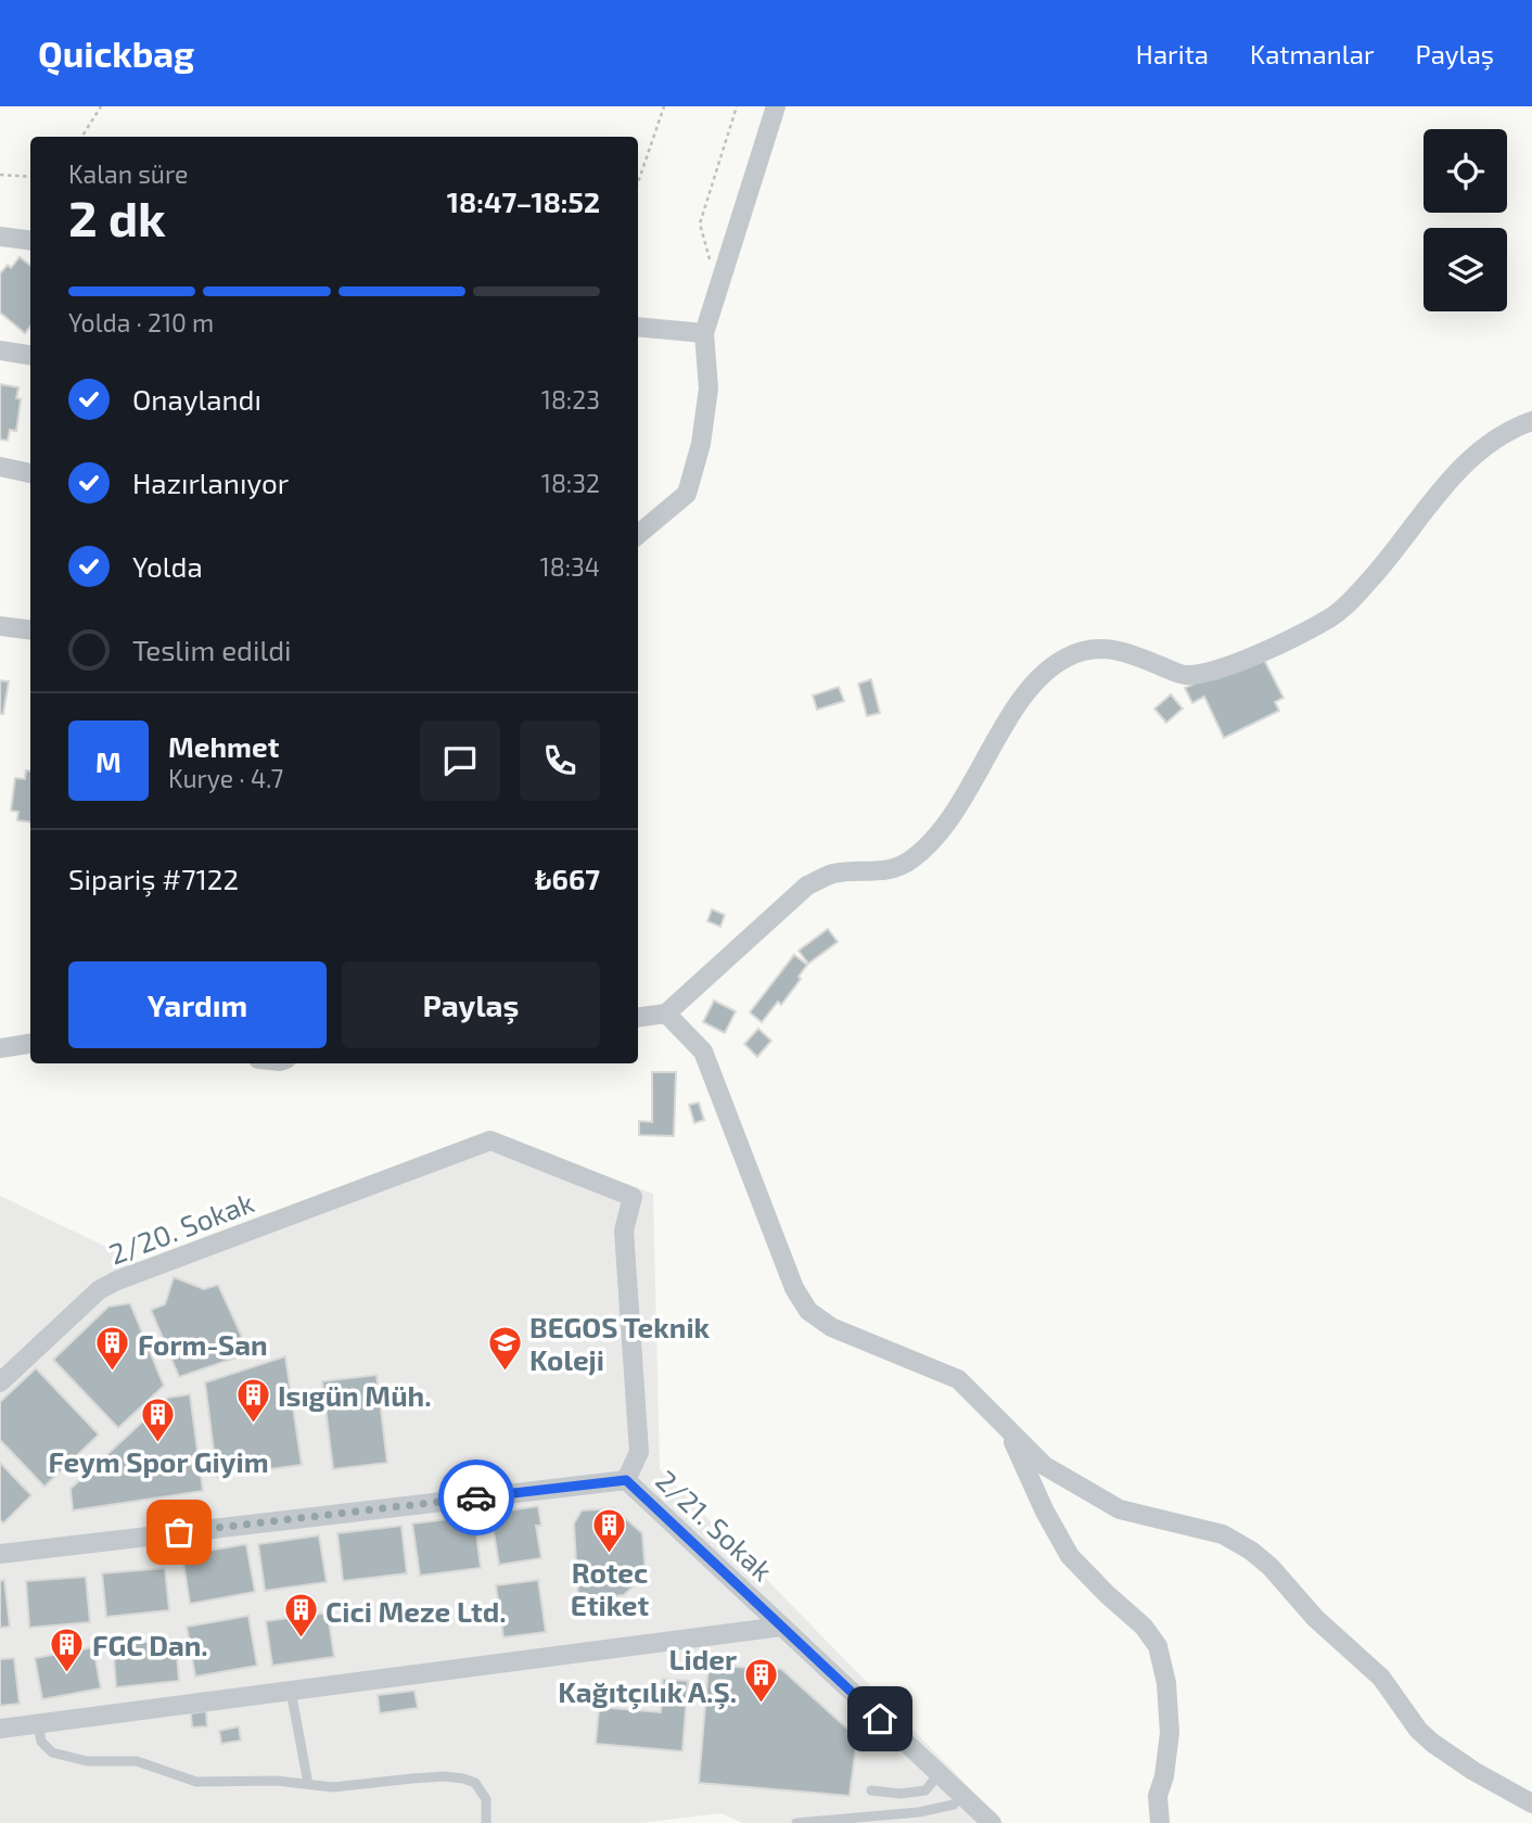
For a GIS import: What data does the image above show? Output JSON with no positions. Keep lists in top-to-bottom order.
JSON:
{
  "streets": {
    "street": ["2/20. Sokak", "2/21. Sokak"]
  },
  "crossings": [
    ["2/20. Sokak", "2/21. Sokak"]
  ],
  "places": {
    "school or university": ["BEGOS Teknik Koleji"],
    "building": [
      "Form-San",
      "Isıgün Müh.",
      "Feym Spor Giyim",
      "Rotec Etiket",
      "Cici Meze Ltd.",
      "FGC Dan.",
      "Lider Kağıtçılık A.Ş."
    ]
  },
  "page": {
    "header": "Quickbag",
    "nav": ["Harita", "Katmanlar", "Paylaş"],
    "heading": ["2 dk", "Kalan süre", "18:47–18:52"],
    "panel": [
      "Mehmet",
      "Kurye · 4.7",
      "Sipariş #7122",
      "₺667"
    ],
    "bar": "Yolda · 210 m",
    "list": [
      ["Onaylandı", "18:23"],
      ["Hazırlanıyor", "18:32"],
      ["Yolda", "18:34"],
      "Teslim edildi"
    ],
    "round": "M",
    "buttons": ["Yardım", "Paylaş"]
  }
}
